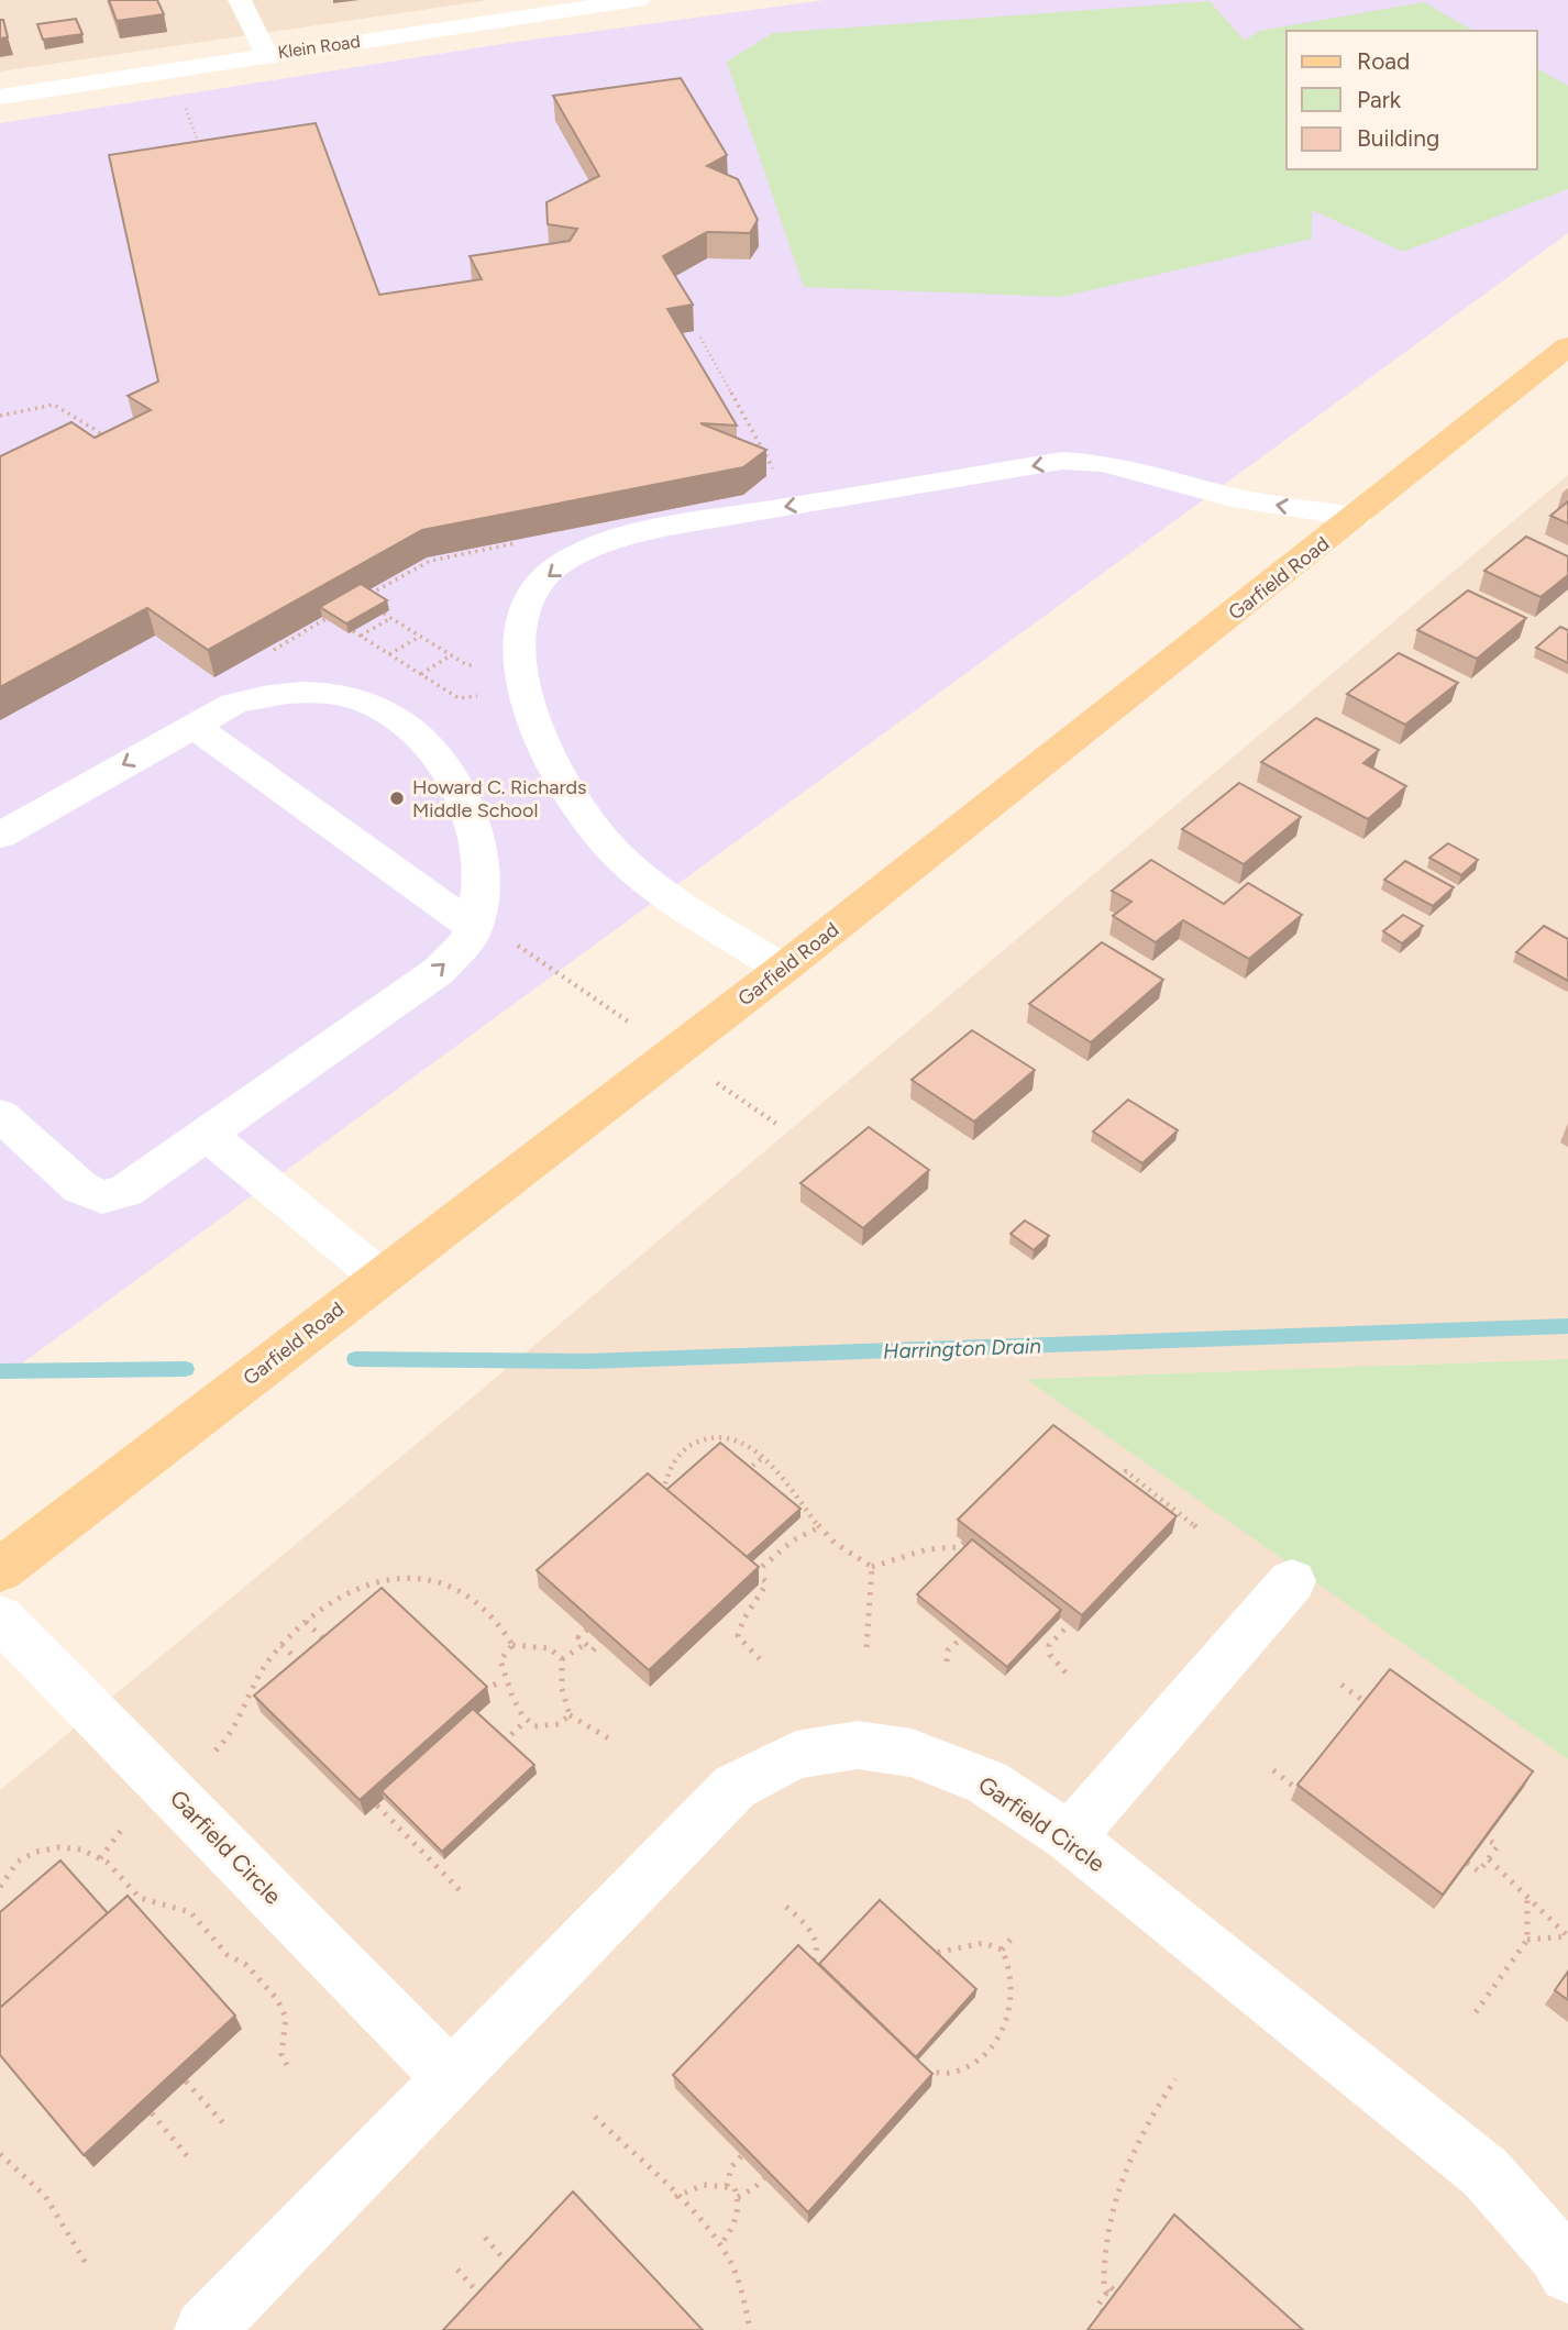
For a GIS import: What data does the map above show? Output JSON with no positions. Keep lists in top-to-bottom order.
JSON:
{
  "streets": {
    "main road": ["Garfield Road"],
    "street": ["Klein Road", "Garfield Circle"]
  },
  "water": ["Harrington Drain"],
  "places": ["Howard C. Richards Middle School"],
  "legend": ["Road", "Park", "Building"]
}
